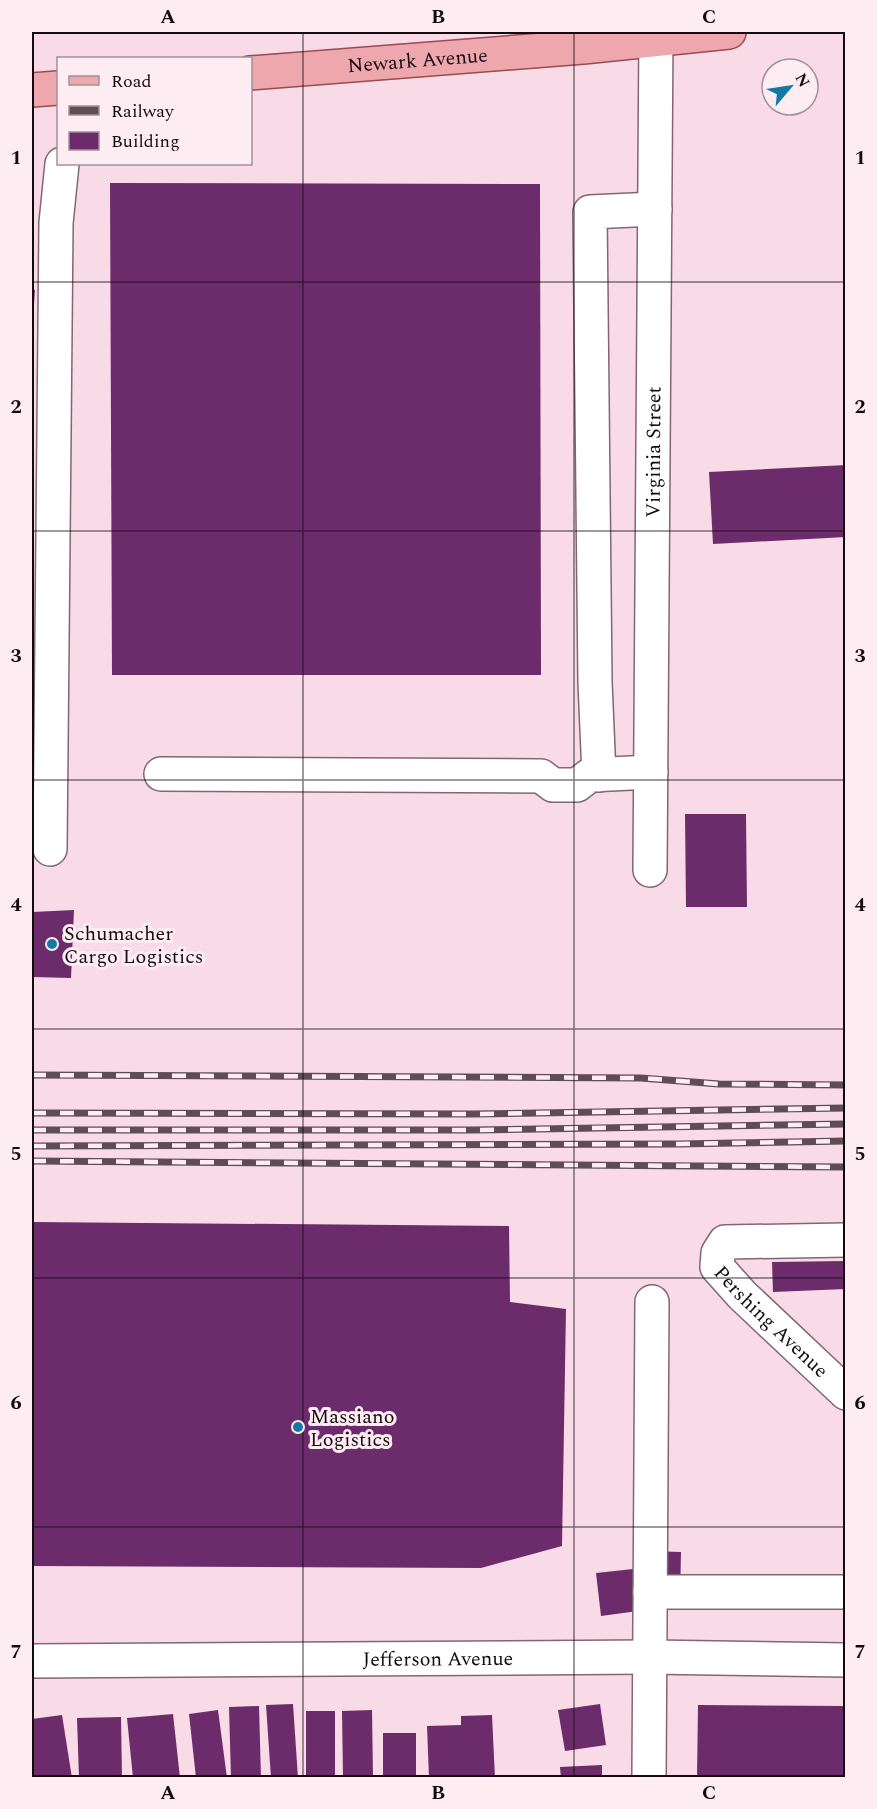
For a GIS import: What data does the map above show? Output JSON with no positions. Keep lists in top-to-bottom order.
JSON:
{
  "streets": {
    "main road": ["Newark Avenue"],
    "street": ["Virginia Street", "Pershing Avenue", "Jefferson Avenue"]
  },
  "crossings": [
    ["Newark Avenue", "Virginia Street"]
  ],
  "places": ["Schumacher Cargo Logistics", "Massiano Logistics"],
  "legend": ["Road", "Railway", "Building"],
  "north": "top right",
  "grid": {
    "columns": ["A", "B", "C"],
    "rows": [
      "1",
      "2",
      "3",
      "4",
      "5",
      "6",
      "7"
    ]
  }
}
